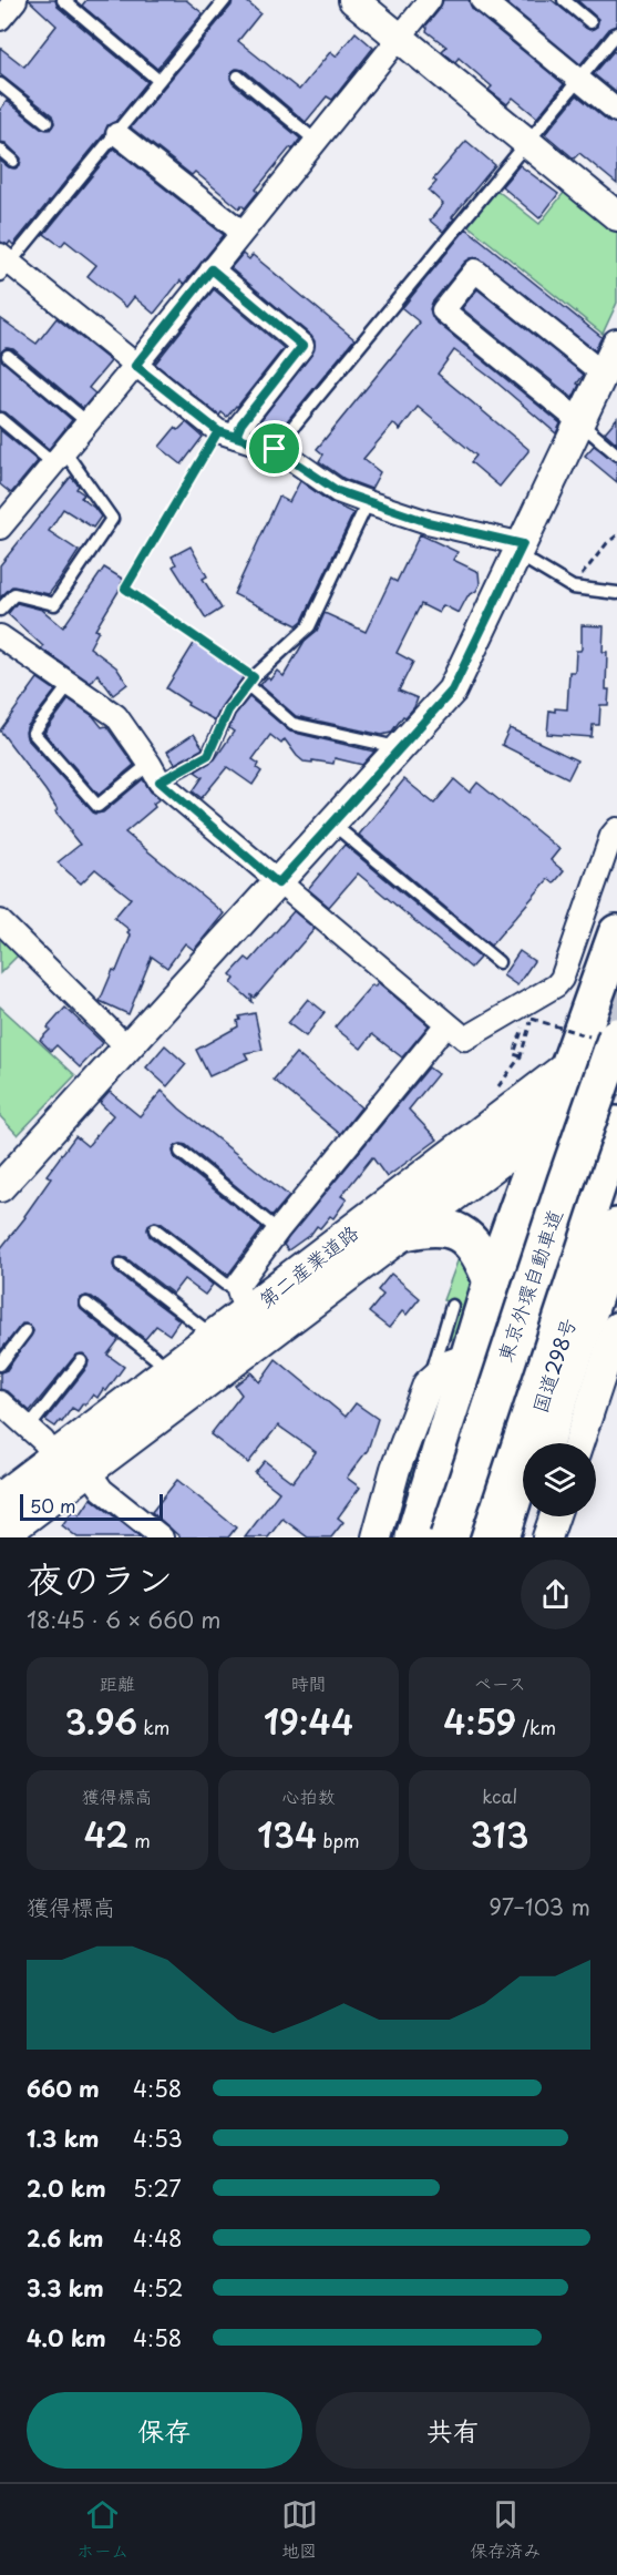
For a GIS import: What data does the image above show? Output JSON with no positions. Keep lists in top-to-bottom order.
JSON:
{
  "streets": {
    "highway": ["東京外環自動車道", "国道298号"],
    "main road": ["第二産業道路"]
  },
  "crossings": [
    ["第二産業道路", "東京外環自動車道"]
  ],
  "scale_bar": "50 m",
  "page": {
    "scale": "50 m",
    "heading": ["夜のラン", "18:45 · 6 × 660 m"],
    "stats": [
      ["距離", "3.96 km"],
      ["時間", "19:44"],
      ["ペース", "4:59 /km"],
      ["獲得標高", "42 m"],
      ["心拍数", "134 bpm"],
      ["kcal", "313"]
    ],
    "chart": ["獲得標高", "97–103 m"],
    "list": [
      {
        "name": "660 m",
        "note": "4:58"
      },
      {
        "name": "1.3 km",
        "note": "4:53"
      },
      {
        "name": "2.0 km",
        "note": "5:27"
      },
      {
        "name": "2.6 km",
        "note": "4:48"
      },
      {
        "name": "3.3 km",
        "note": "4:52"
      },
      {
        "name": "4.0 km",
        "note": "4:58"
      }
    ],
    "buttons": ["保存", "共有"],
    "tabs": ["ホーム", "地図", "保存済み"]
  }
}
